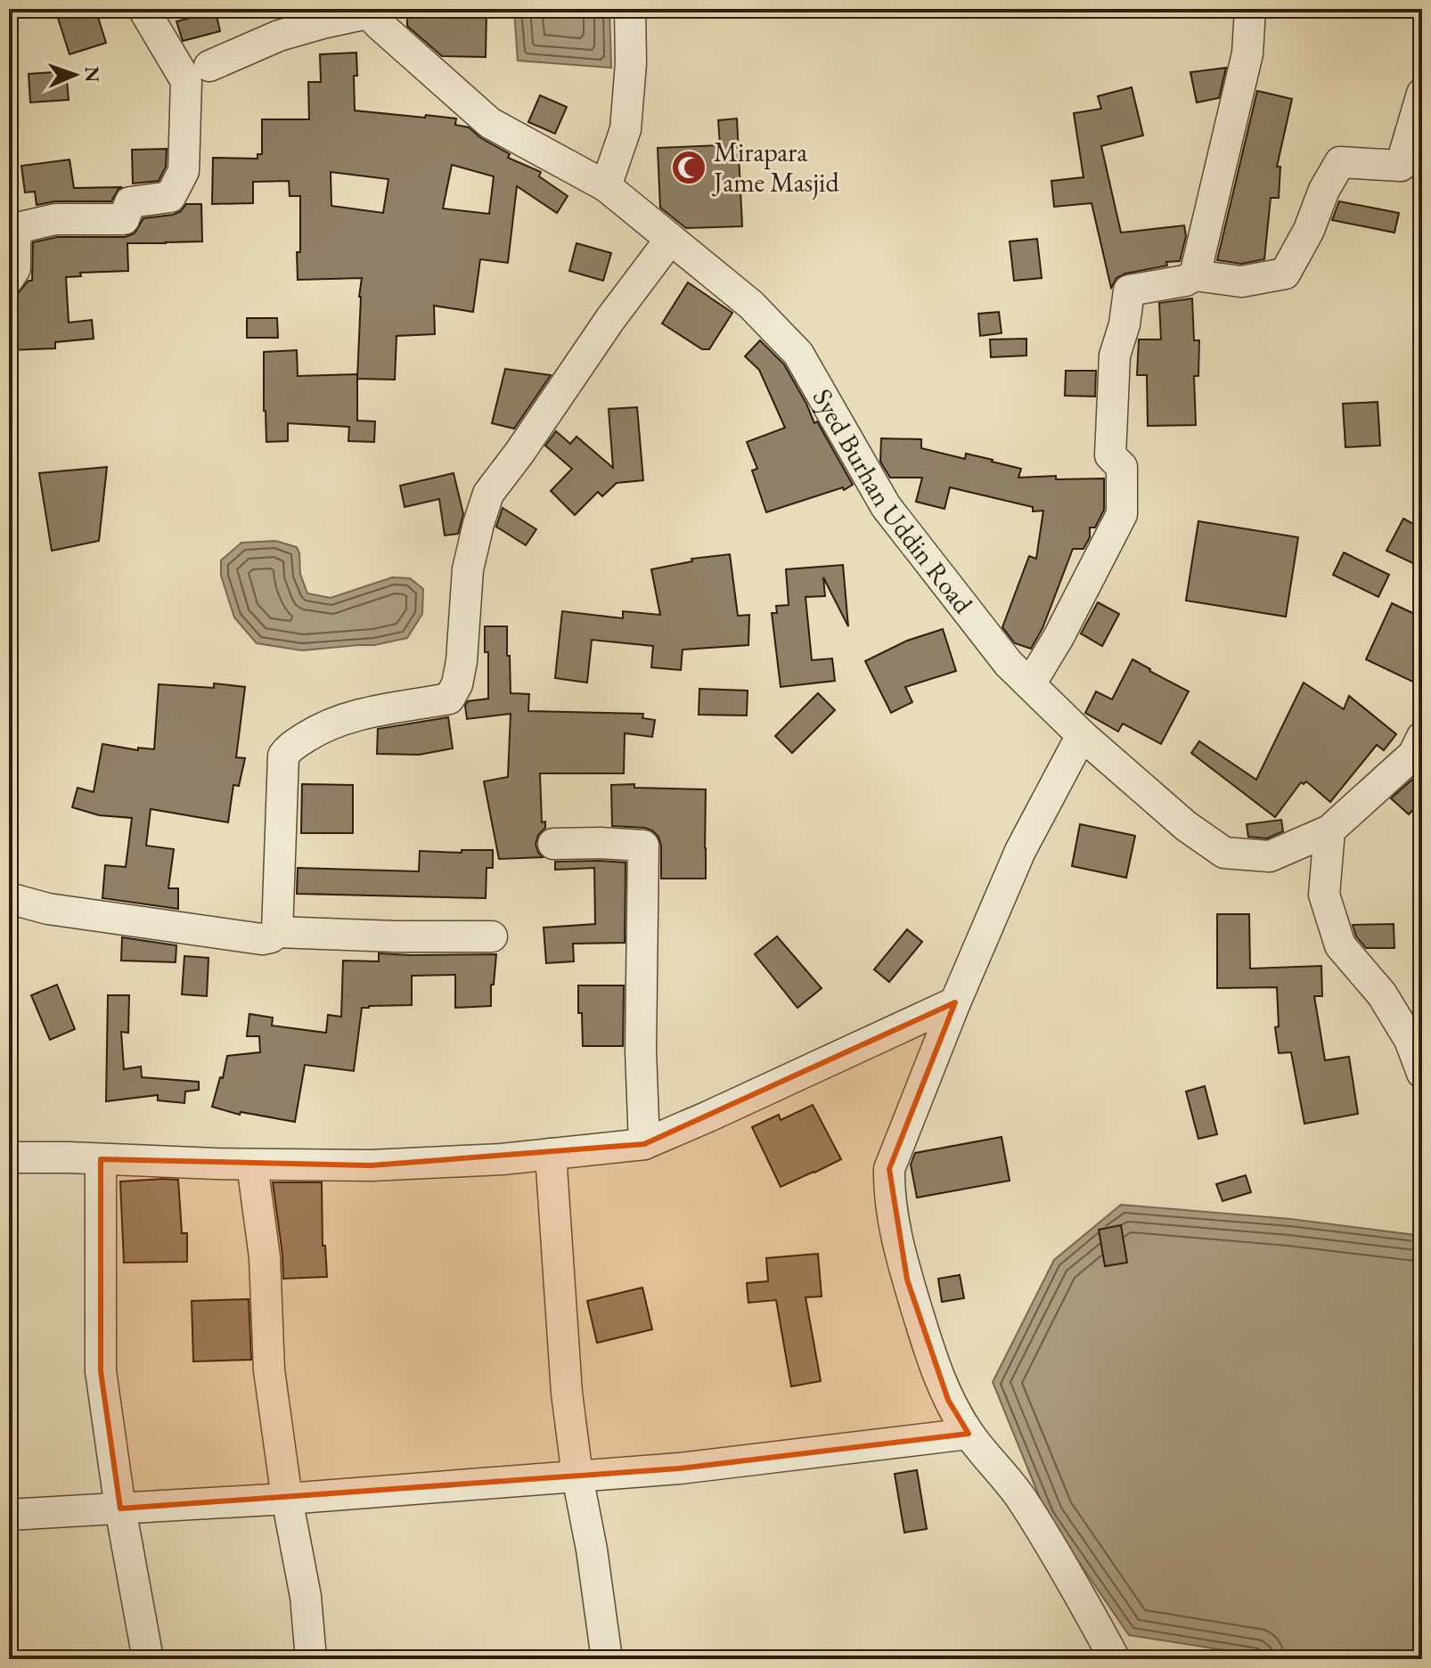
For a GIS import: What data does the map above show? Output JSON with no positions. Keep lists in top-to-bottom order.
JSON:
{
  "streets": {
    "street": ["Syed Burhan Uddin Road"]
  },
  "places": {
    "mosque": ["Mirapara Jame Masjid"]
  },
  "north": "right"
}
